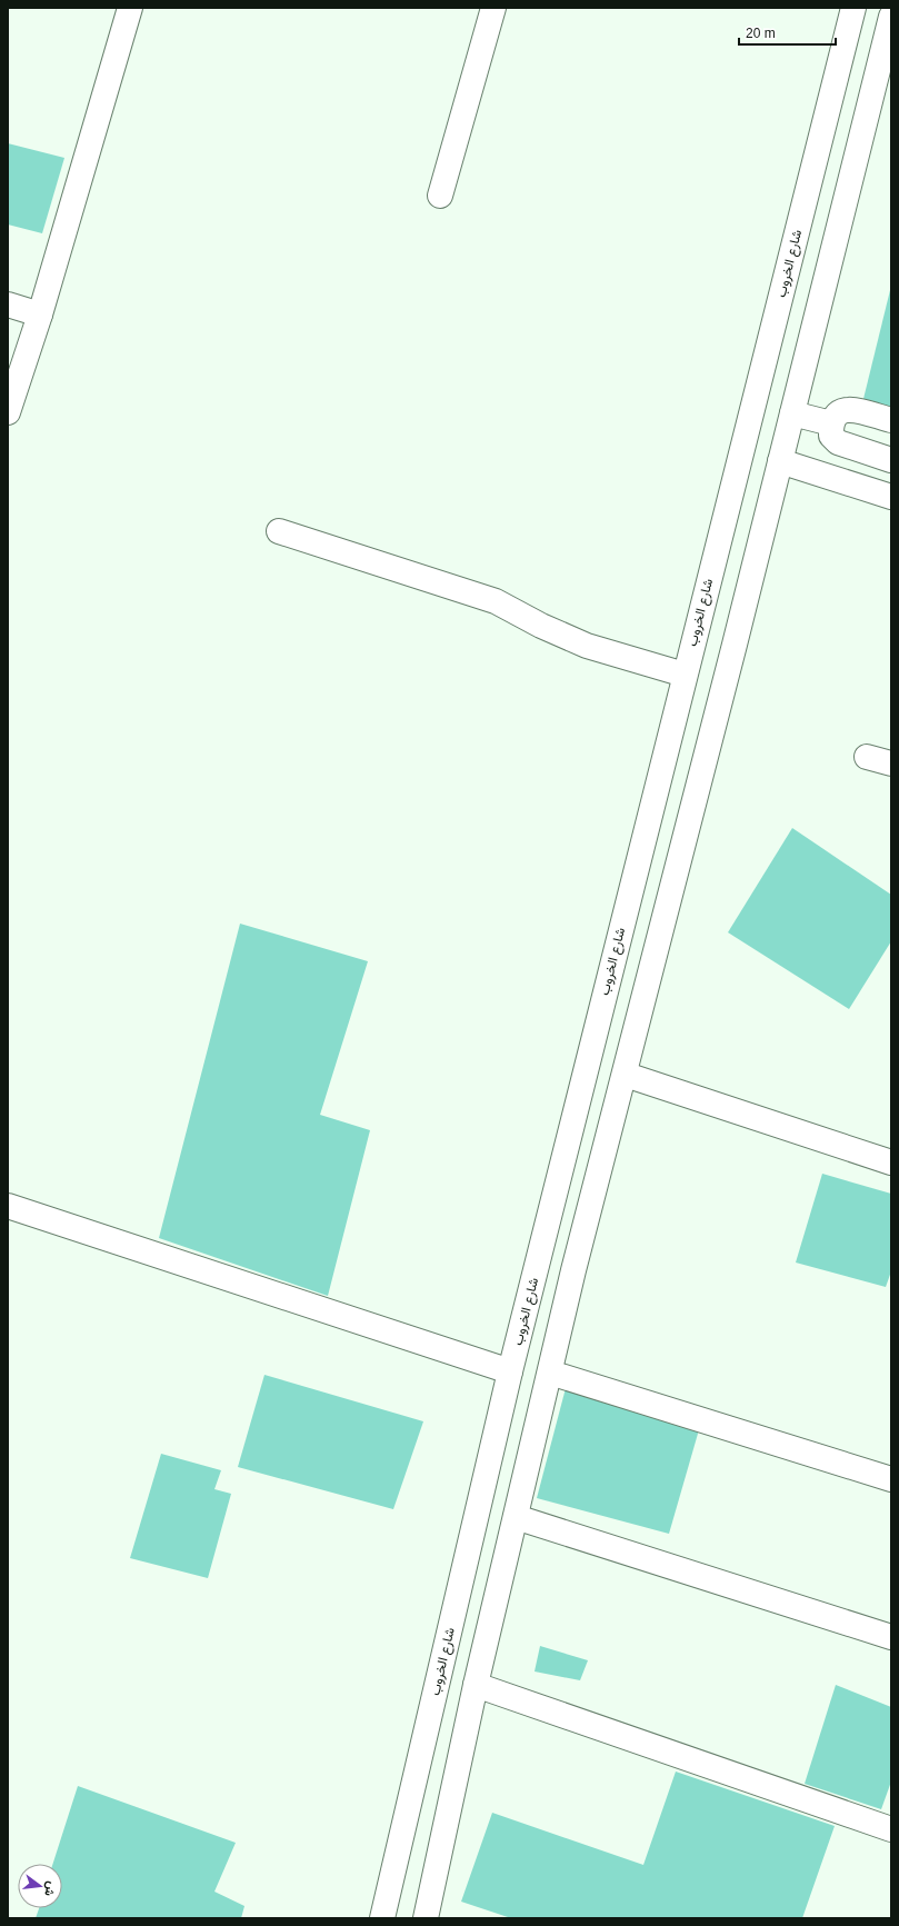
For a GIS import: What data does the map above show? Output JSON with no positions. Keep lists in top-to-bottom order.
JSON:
{
  "streets": {
    "main road": ["شارع الخروب"]
  },
  "scale_bar": "20 m",
  "north": "right"
}
